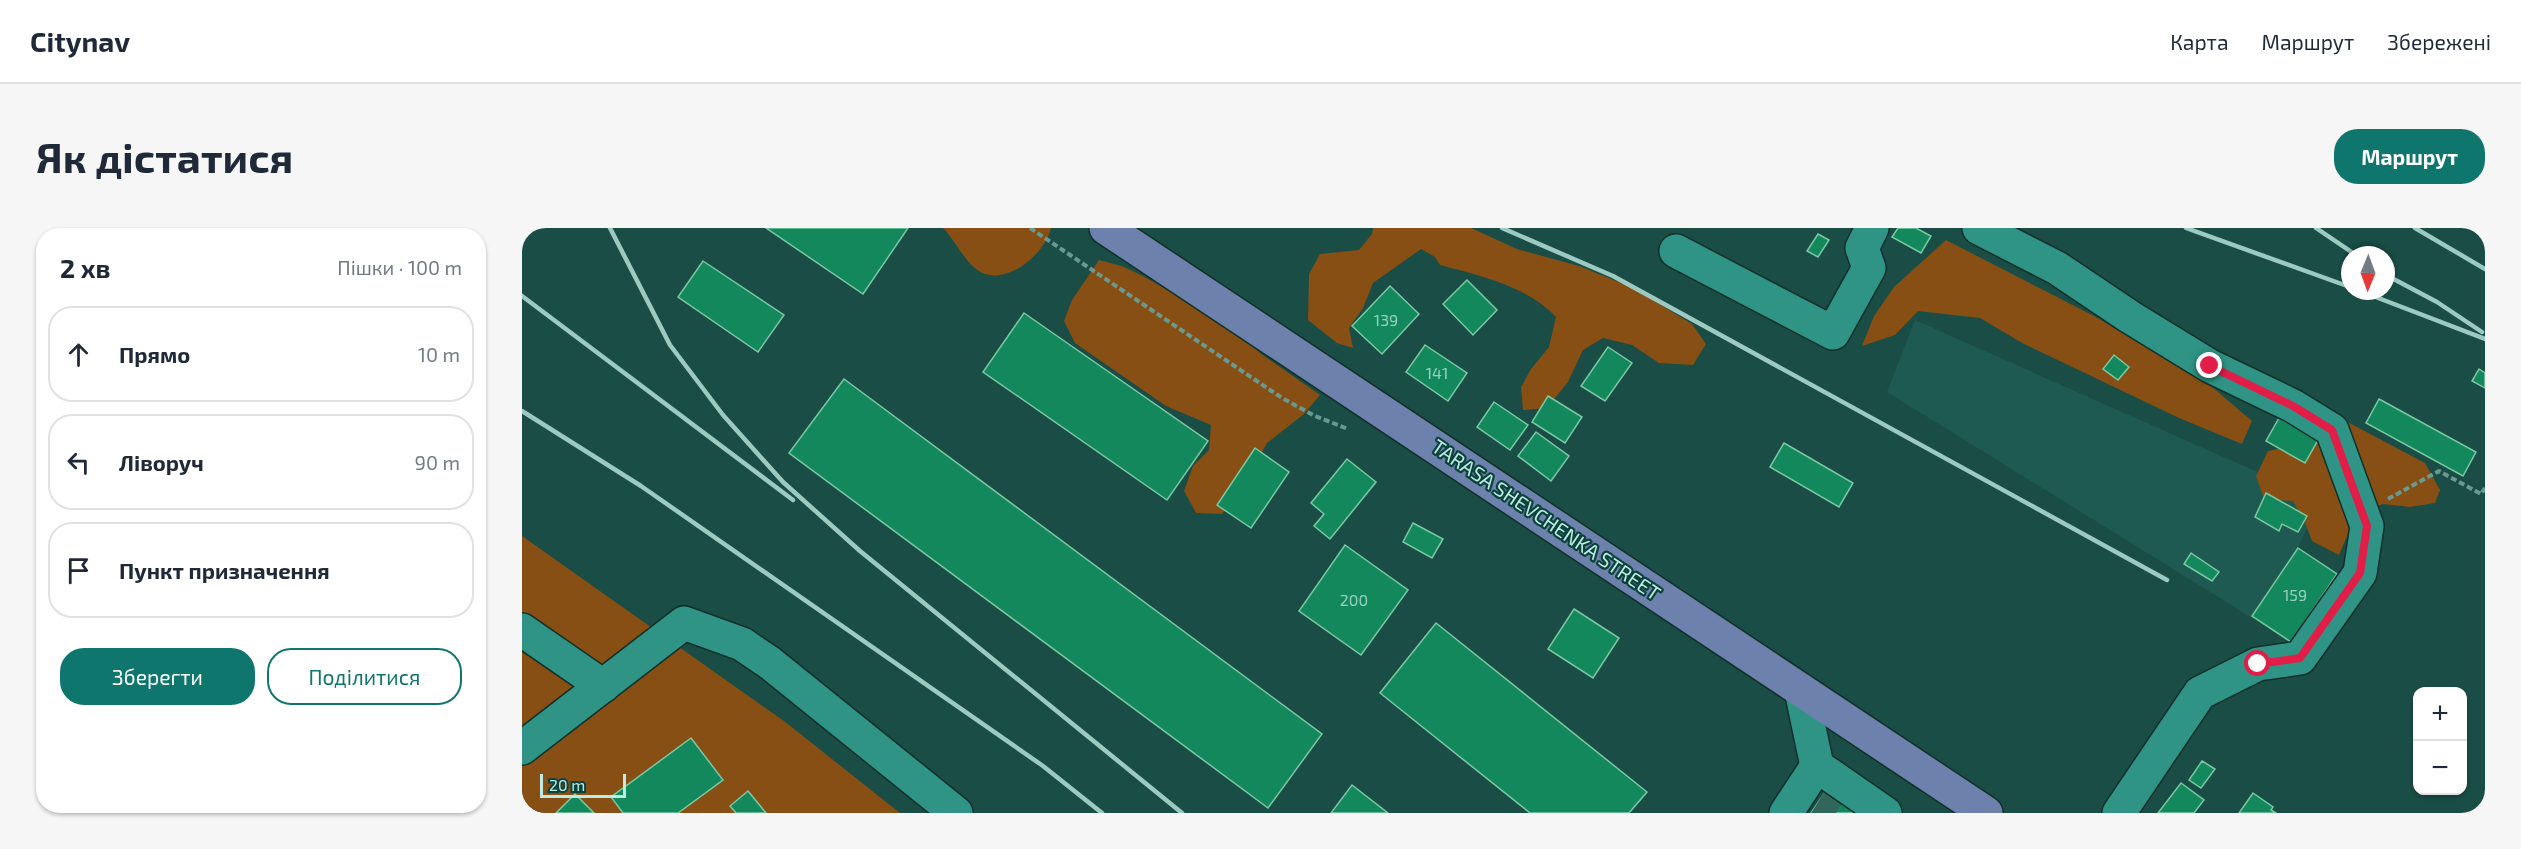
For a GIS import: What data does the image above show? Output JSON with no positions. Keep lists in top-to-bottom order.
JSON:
{
  "streets": {
    "main road": ["TARASA SHEVCHENKA STREET"]
  },
  "house_numbers": [
    "139",
    "141",
    "159",
    "200"
  ],
  "scale_bar": "20 m",
  "north": "bottom",
  "page": {
    "header": "Citynav",
    "nav": ["Карта", "Маршрут", "Збережені"],
    "buttons": [
      "Маршрут",
      ["Зберегти", "Поділитися"]
    ],
    "title": "Як дістатися",
    "heading": ["2 хв", "Пішки · 100 m"],
    "list": [
      ["Прямо", "10 m"],
      ["Ліворуч", "90 m"],
      "Пункт призначення"
    ],
    "map_buttons": ["+", "−"],
    "scale": "20 m"
  }
}
